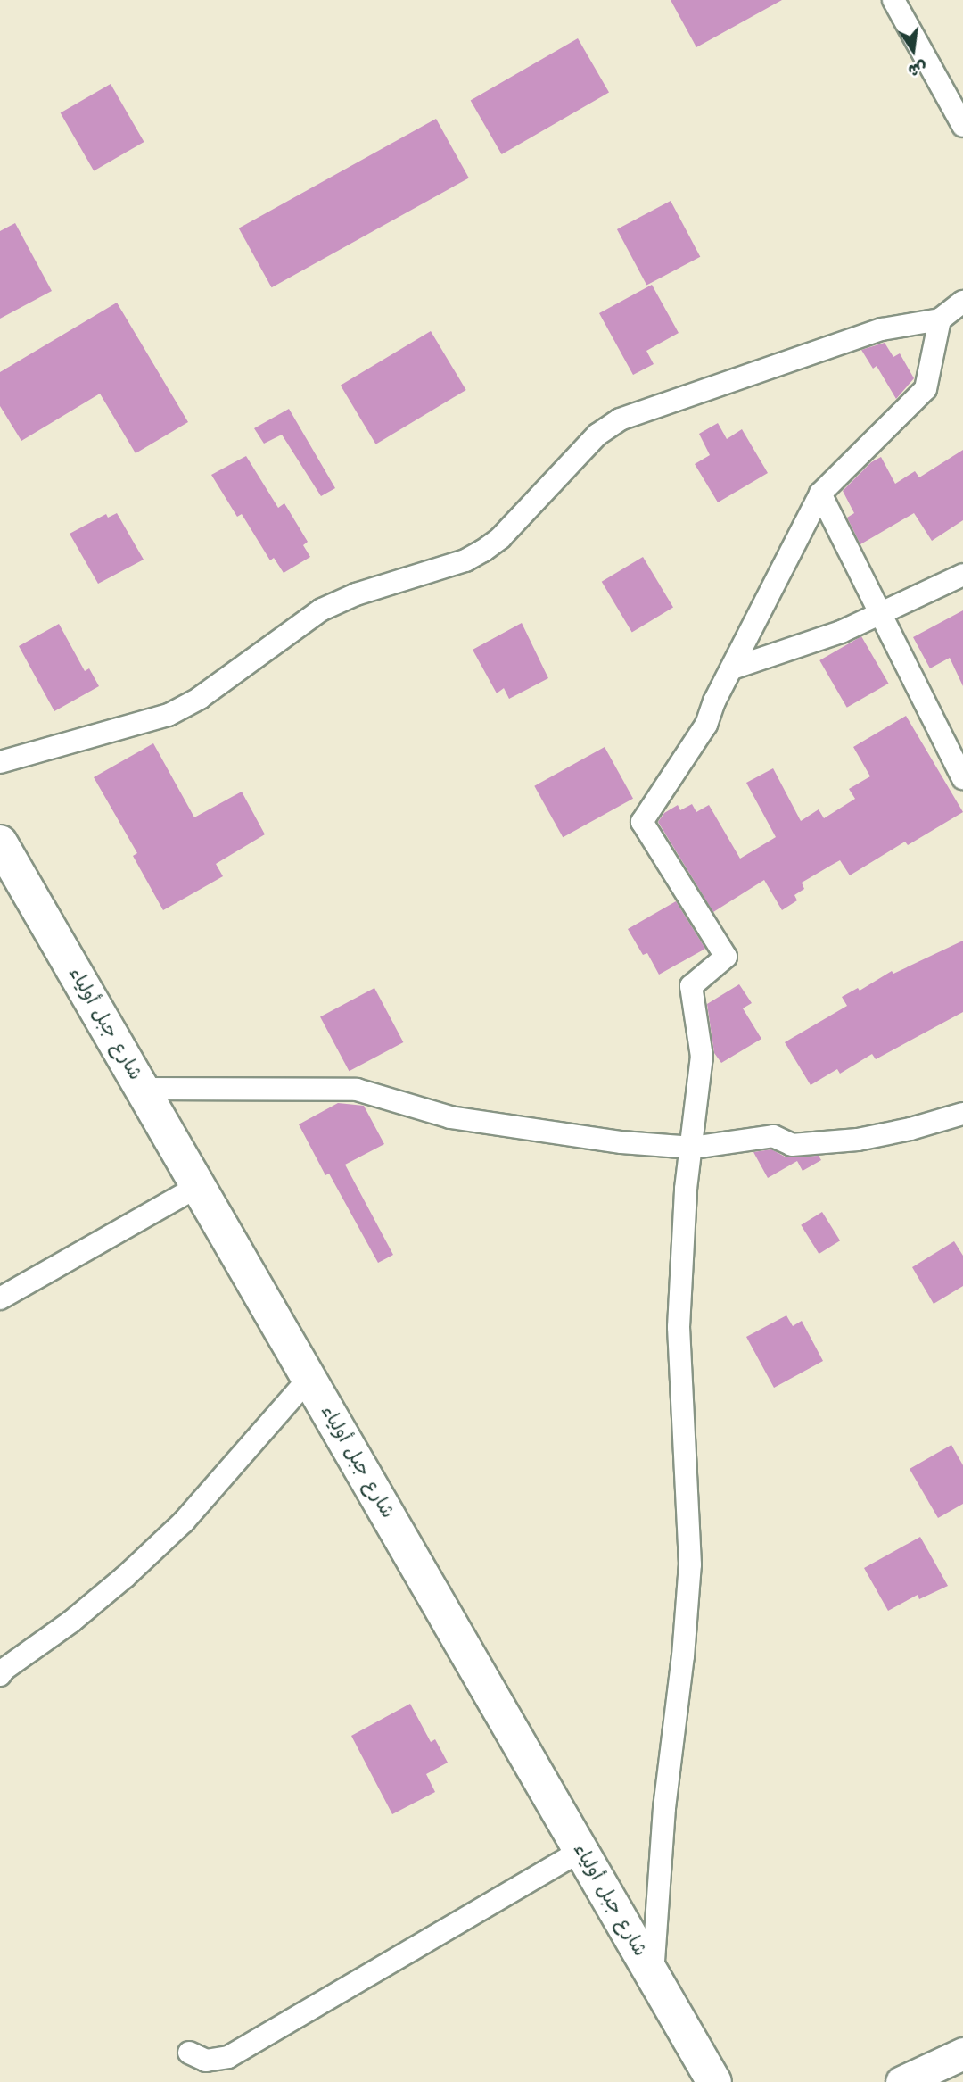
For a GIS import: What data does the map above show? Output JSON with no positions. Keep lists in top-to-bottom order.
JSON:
{
  "streets": {
    "highway": ["شارع جبل أولياء"]
  },
  "north": "bottom"
}
